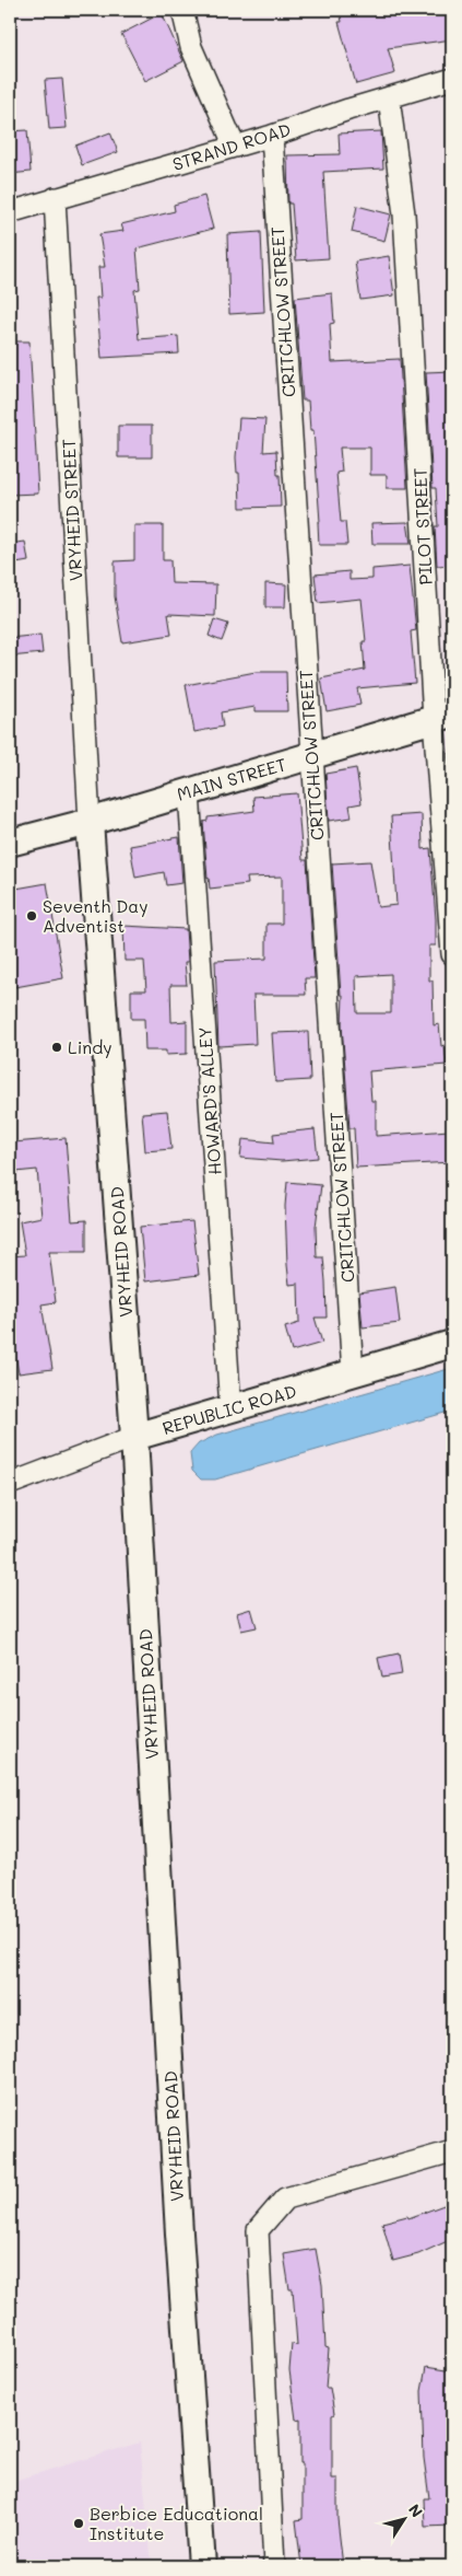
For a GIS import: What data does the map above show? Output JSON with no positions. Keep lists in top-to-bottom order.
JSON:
{
  "streets": {
    "street": [
      "STRAND ROAD",
      "CRITCHLOW STREET",
      "VRYHEID STREET",
      "PILOT STREET",
      "MAIN STREET",
      "HOWARD'S ALLEY",
      "VRYHEID ROAD",
      "REPUBLIC ROAD"
    ]
  },
  "crossings": [
    ["STRAND ROAD", "CRITCHLOW STREET"],
    ["STRAND ROAD", "VRYHEID STREET"],
    ["STRAND ROAD", "PILOT STREET"],
    ["CRITCHLOW STREET", "MAIN STREET"],
    ["CRITCHLOW STREET", "REPUBLIC ROAD"],
    ["VRYHEID STREET", "MAIN STREET"],
    ["VRYHEID STREET", "VRYHEID ROAD"],
    ["PILOT STREET", "MAIN STREET"],
    ["MAIN STREET", "HOWARD'S ALLEY"],
    ["MAIN STREET", "VRYHEID ROAD"],
    ["HOWARD'S ALLEY", "REPUBLIC ROAD"],
    ["VRYHEID ROAD", "REPUBLIC ROAD"]
  ],
  "places": ["Seventh Day Adventist", "Lindy", "Berbice Educational Institute"],
  "north": "top right"
}
